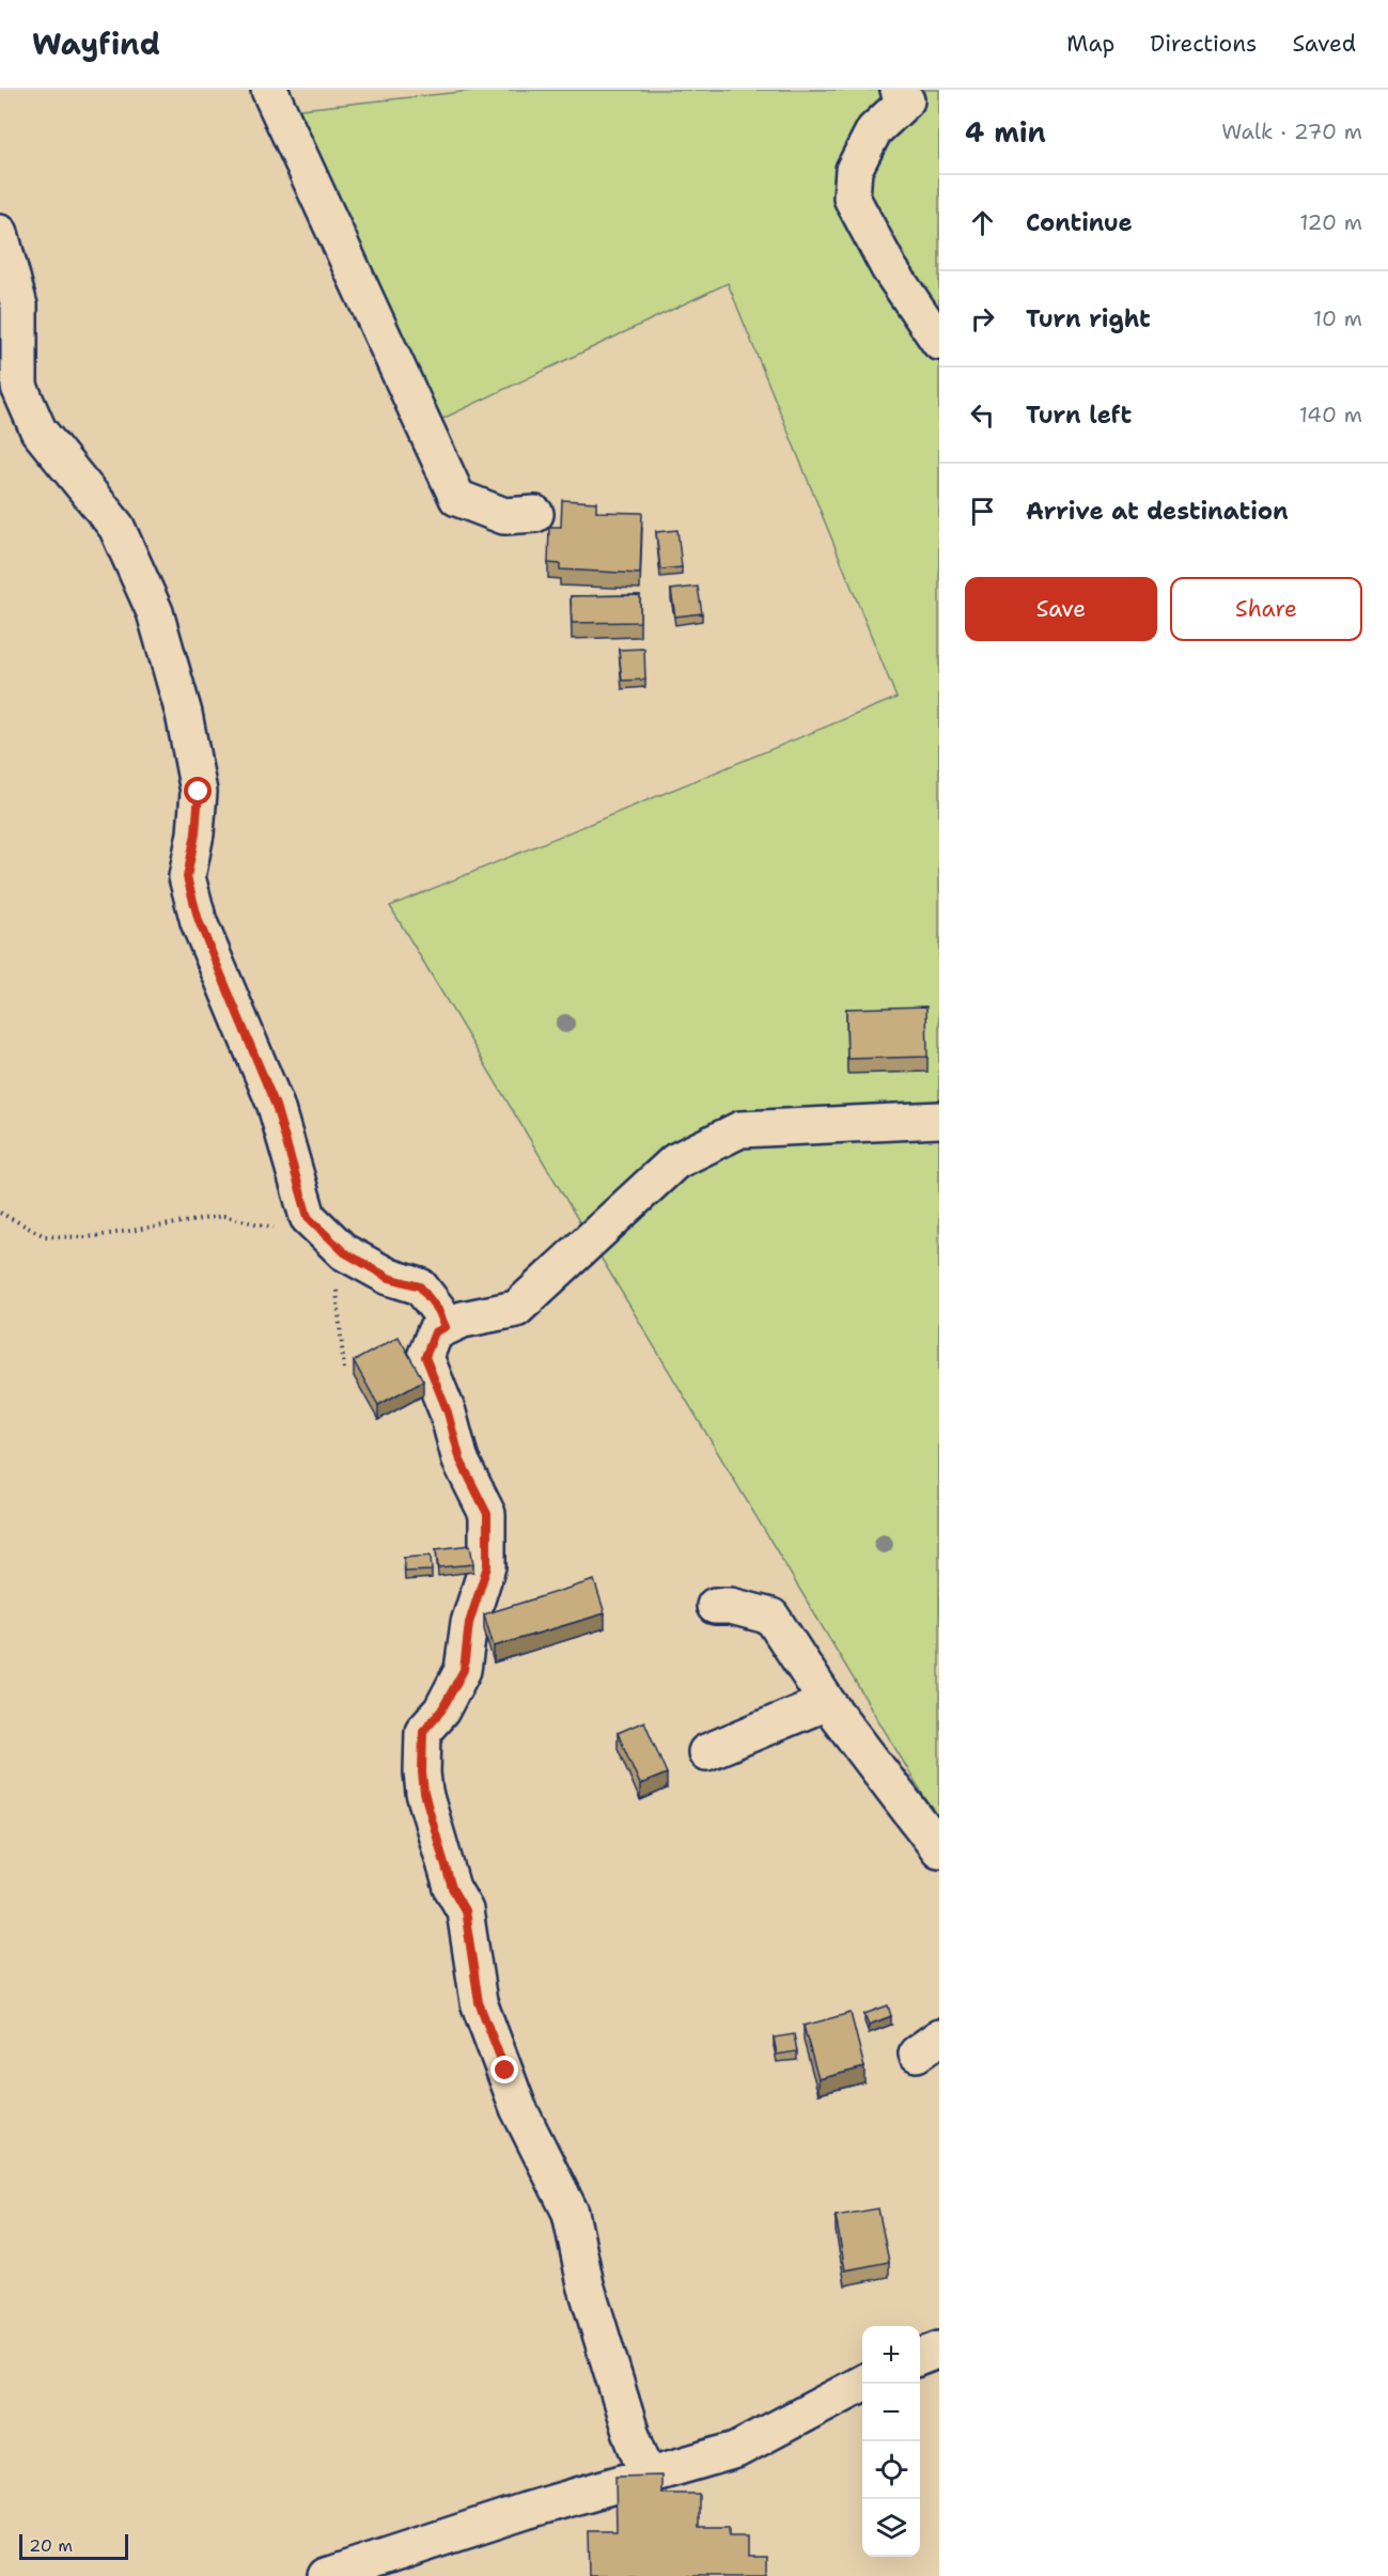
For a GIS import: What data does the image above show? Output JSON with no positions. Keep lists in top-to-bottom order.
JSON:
{
  "scale_bar": "20 m",
  "page": {
    "header": "Wayfind",
    "nav": ["Map", "Directions", "Saved"],
    "heading": ["4 min", "Walk · 270 m"],
    "list": [
      ["Continue", "120 m"],
      ["Turn right", "10 m"],
      ["Turn left", "140 m"],
      "Arrive at destination"
    ],
    "buttons": ["Save", "Share"],
    "map_buttons": ["+", "−"],
    "scale": "20 m"
  }
}
